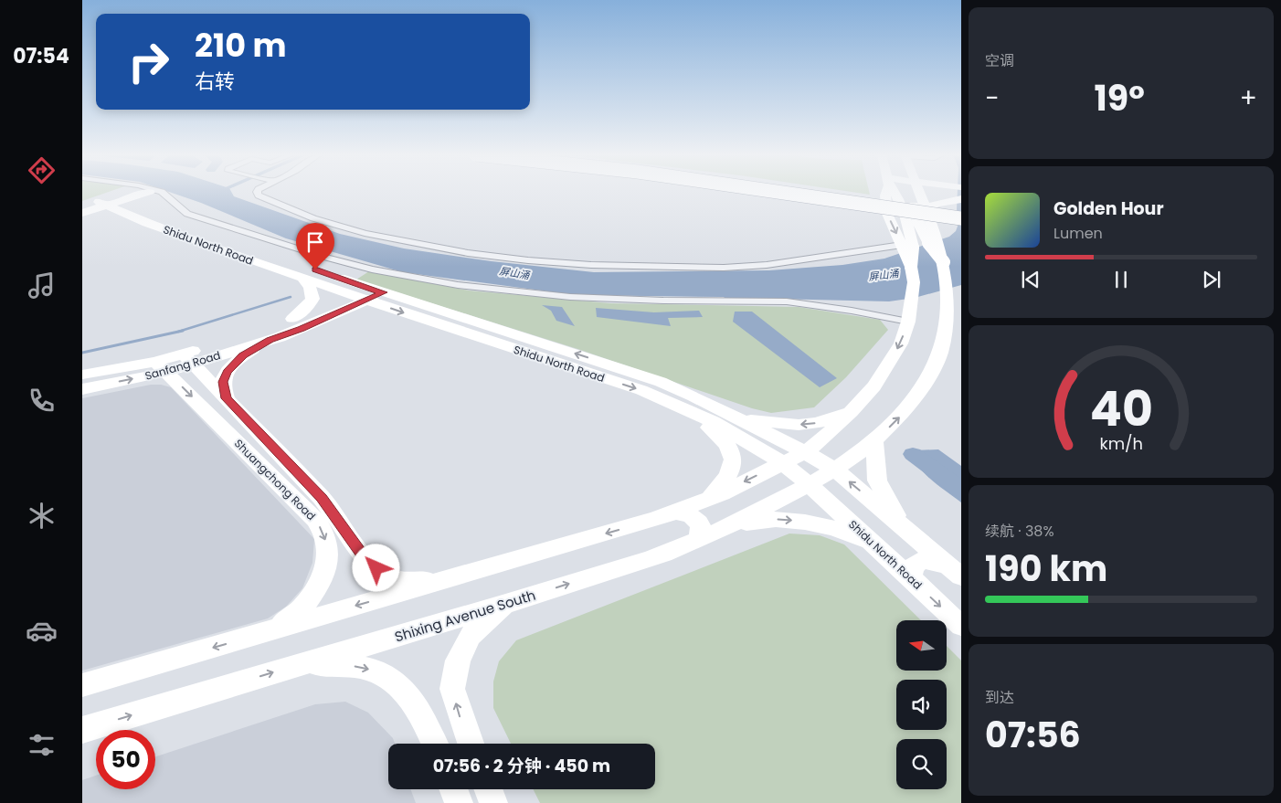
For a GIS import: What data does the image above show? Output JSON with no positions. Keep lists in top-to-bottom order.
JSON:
{
  "streets": {
    "main road": [
      "Shidu North Road",
      "Sanfang Road",
      "Shuangchong Road",
      "Shixing Avenue South"
    ]
  },
  "crossings": [
    ["Shidu North Road", "Sanfang Road"],
    ["Shidu North Road", "Shixing Avenue South"],
    ["Sanfang Road", "Shuangchong Road"]
  ],
  "one_way": ["Shuangchong Road"],
  "water": ["屏山涌"],
  "north": "left",
  "page": {
    "tabs": "07:54",
    "tile": [
      "空调",
      ["续航 · 38%", "190 km"],
      ["到达", "07:56"]
    ],
    "turn": ["210 m", "右转"],
    "heat": ["−", "19°", "+"],
    "song": ["Golden Hour", "Lumen"],
    "limit": "50",
    "trip": "07:56 · 2 分钟 · 450 m",
    "gauge": ["40", "km/h"]
  }
}
